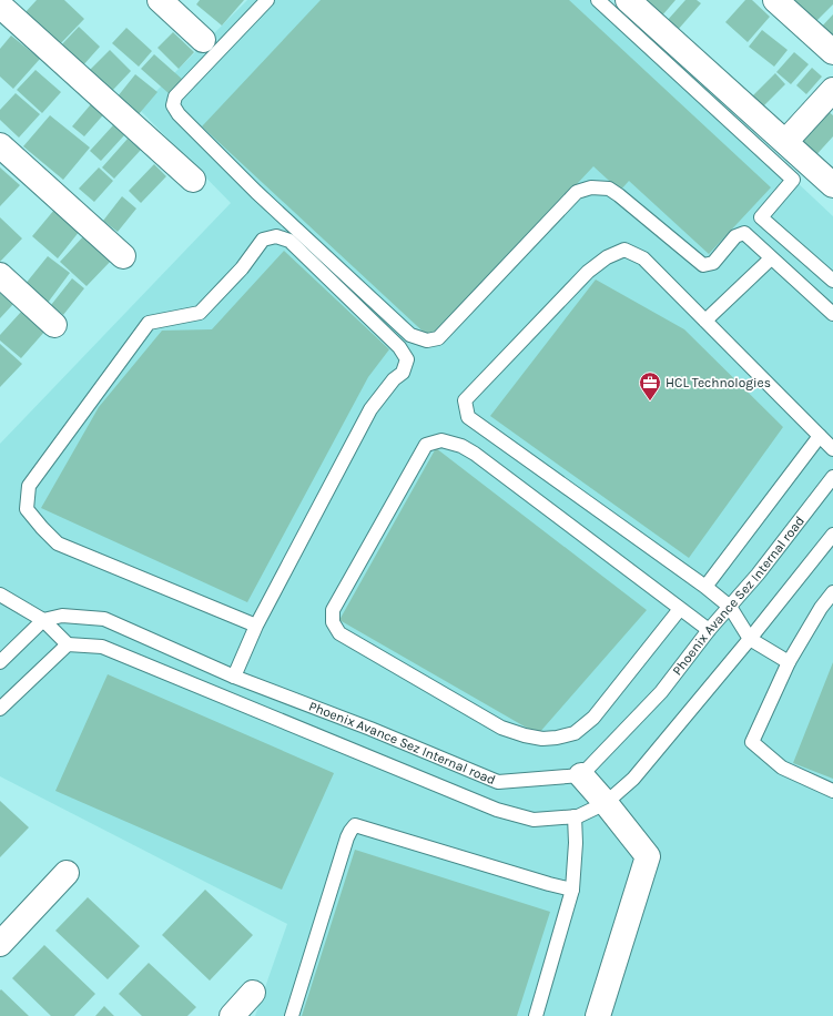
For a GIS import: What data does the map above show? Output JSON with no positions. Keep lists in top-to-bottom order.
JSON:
{
  "streets": {
    "lane": ["Phoenix Avance Sez Internal road"]
  },
  "places": {
    "office": ["HCL Technologies"]
  }
}
